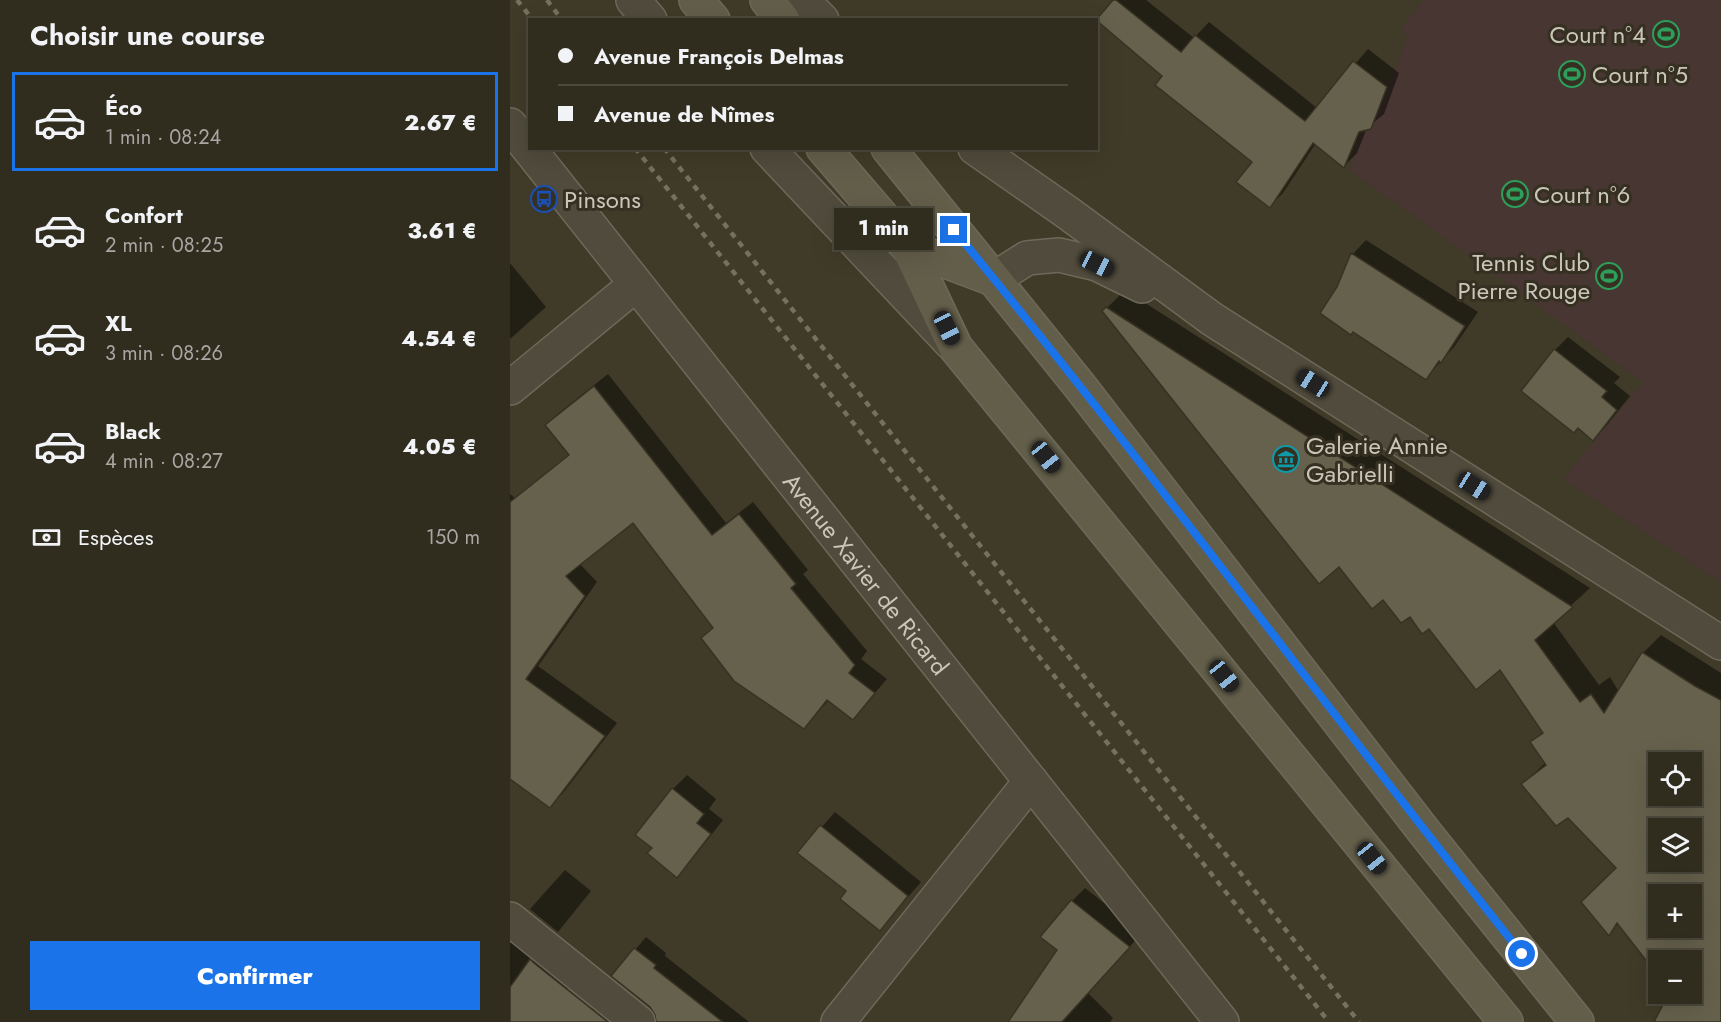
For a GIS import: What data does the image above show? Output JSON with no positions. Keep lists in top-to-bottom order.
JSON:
{
  "streets": {
    "street": ["Avenue Xavier de Ricard"]
  },
  "places": {
    "sports": [
      "Court n°4",
      "Court n°5",
      "Court n°6",
      "Tennis Club Pierre Rouge"
    ],
    "bus stop": ["Pinsons"],
    "museum": ["Galerie Annie Gabrielli"]
  },
  "page": {
    "heading": "Choisir une course",
    "banner": ["Avenue François Delmas", "Avenue de Nîmes"],
    "list": [
      {
        "name": "Éco",
        "note": "1 min · 08:24",
        "value": "2.67 €"
      },
      {
        "name": "Confort",
        "note": "2 min · 08:25",
        "value": "3.61 €"
      },
      {
        "name": "XL",
        "note": "3 min · 08:26",
        "value": "4.54 €"
      },
      {
        "name": "Black",
        "note": "4 min · 08:27",
        "value": "4.05 €"
      }
    ],
    "bubble": "1 min",
    "pay": ["Espèces", "150 m"],
    "map_buttons": ["+", "−"],
    "buttons": "Confirmer"
  }
}
